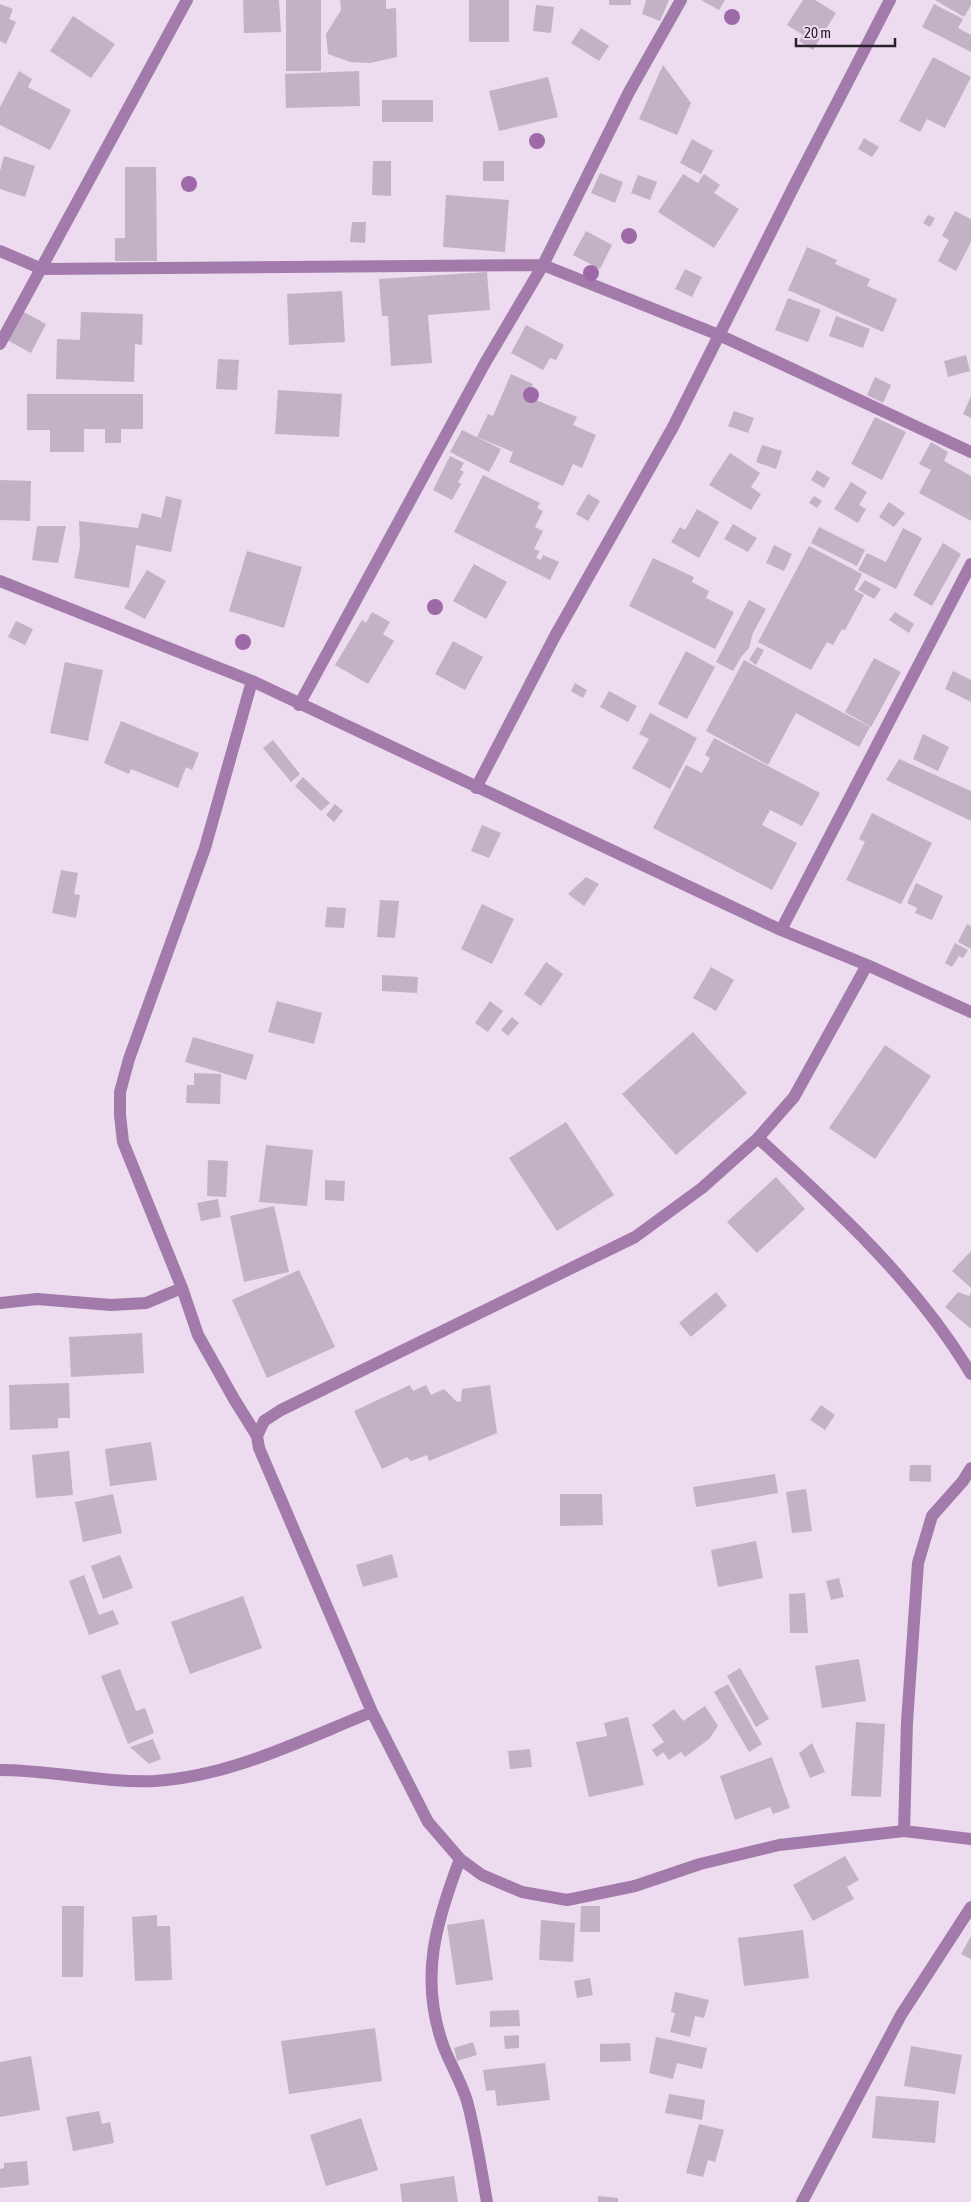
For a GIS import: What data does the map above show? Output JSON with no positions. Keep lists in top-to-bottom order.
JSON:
{
  "scale_bar": "20 m"
}
